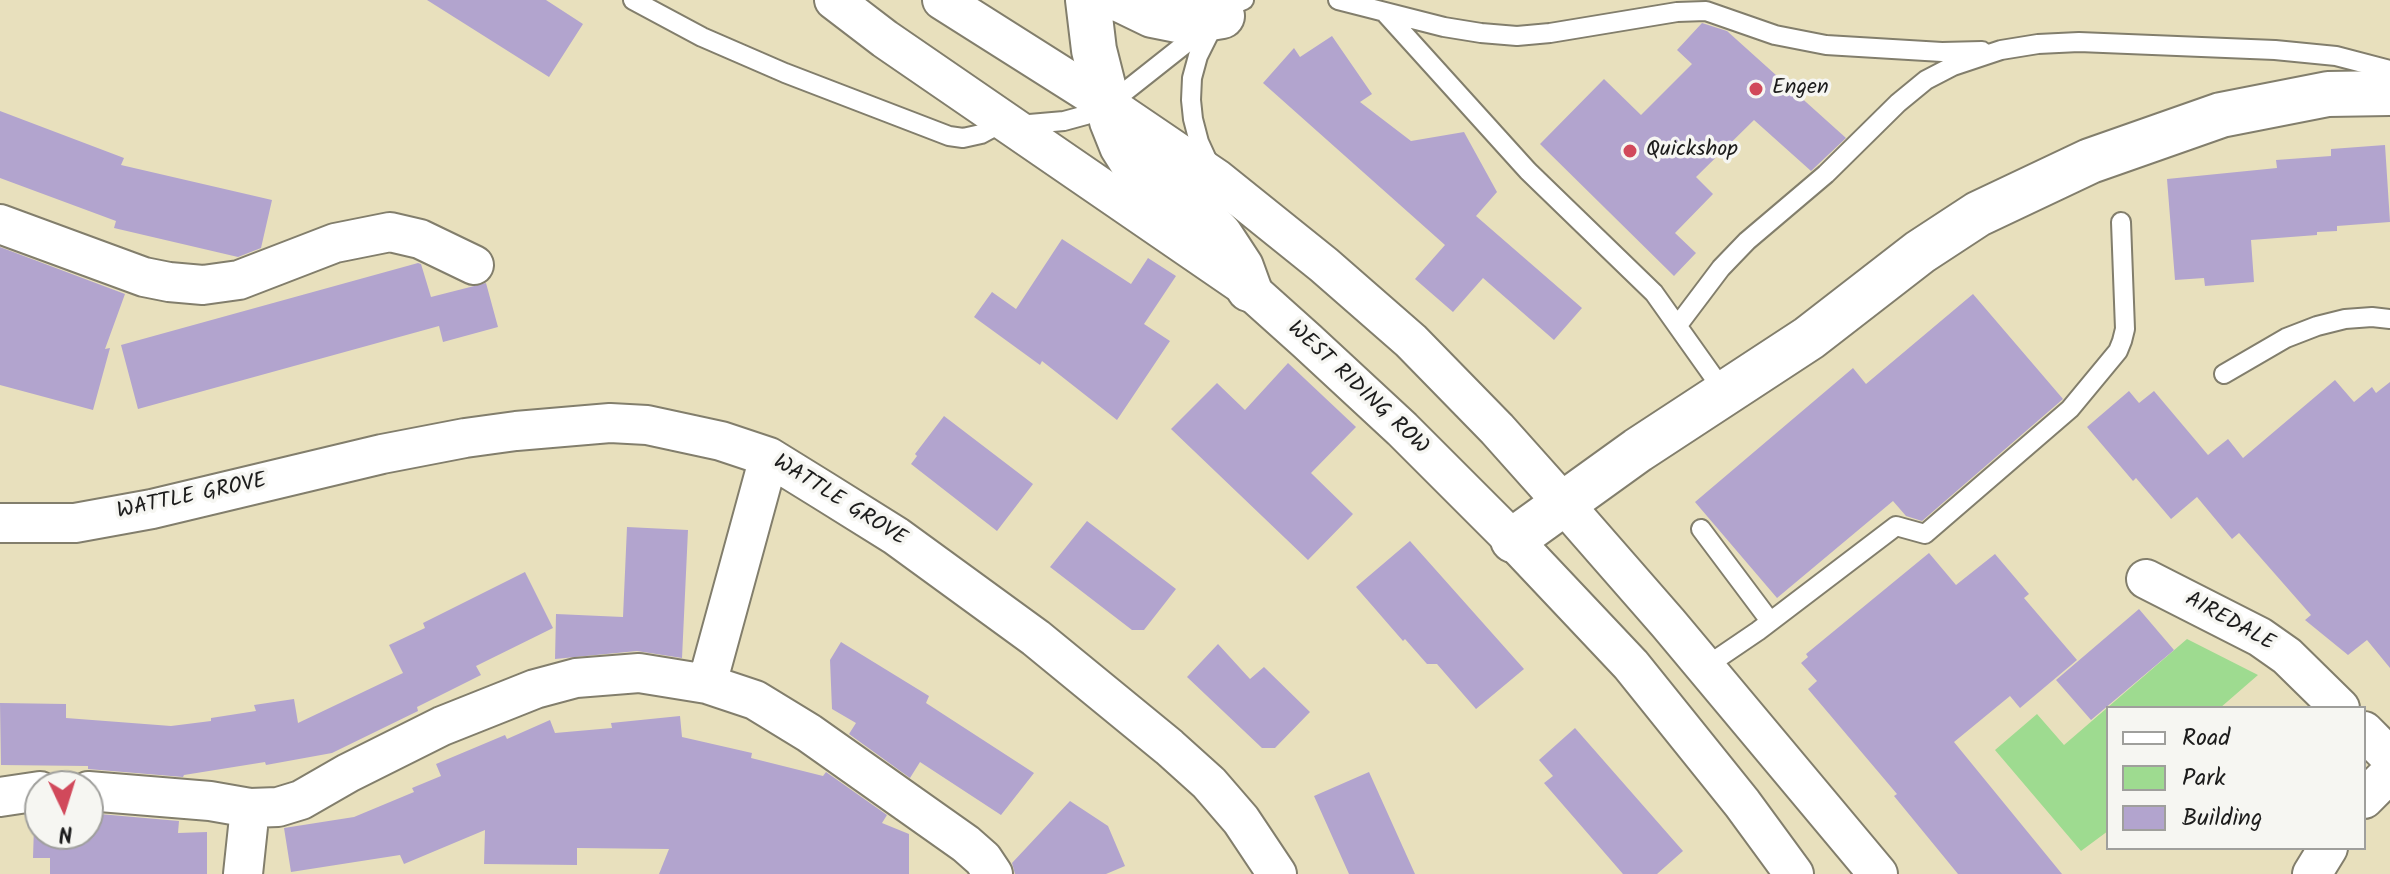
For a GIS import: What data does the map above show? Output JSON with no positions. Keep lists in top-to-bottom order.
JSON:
{
  "streets": {
    "street": ["WEST RIDING ROW", "WATTLE GROVE", "AIREDALE"]
  },
  "places": ["Engen", "Quickshop"],
  "legend": ["Road", "Park", "Building"],
  "north": "bottom"
}
